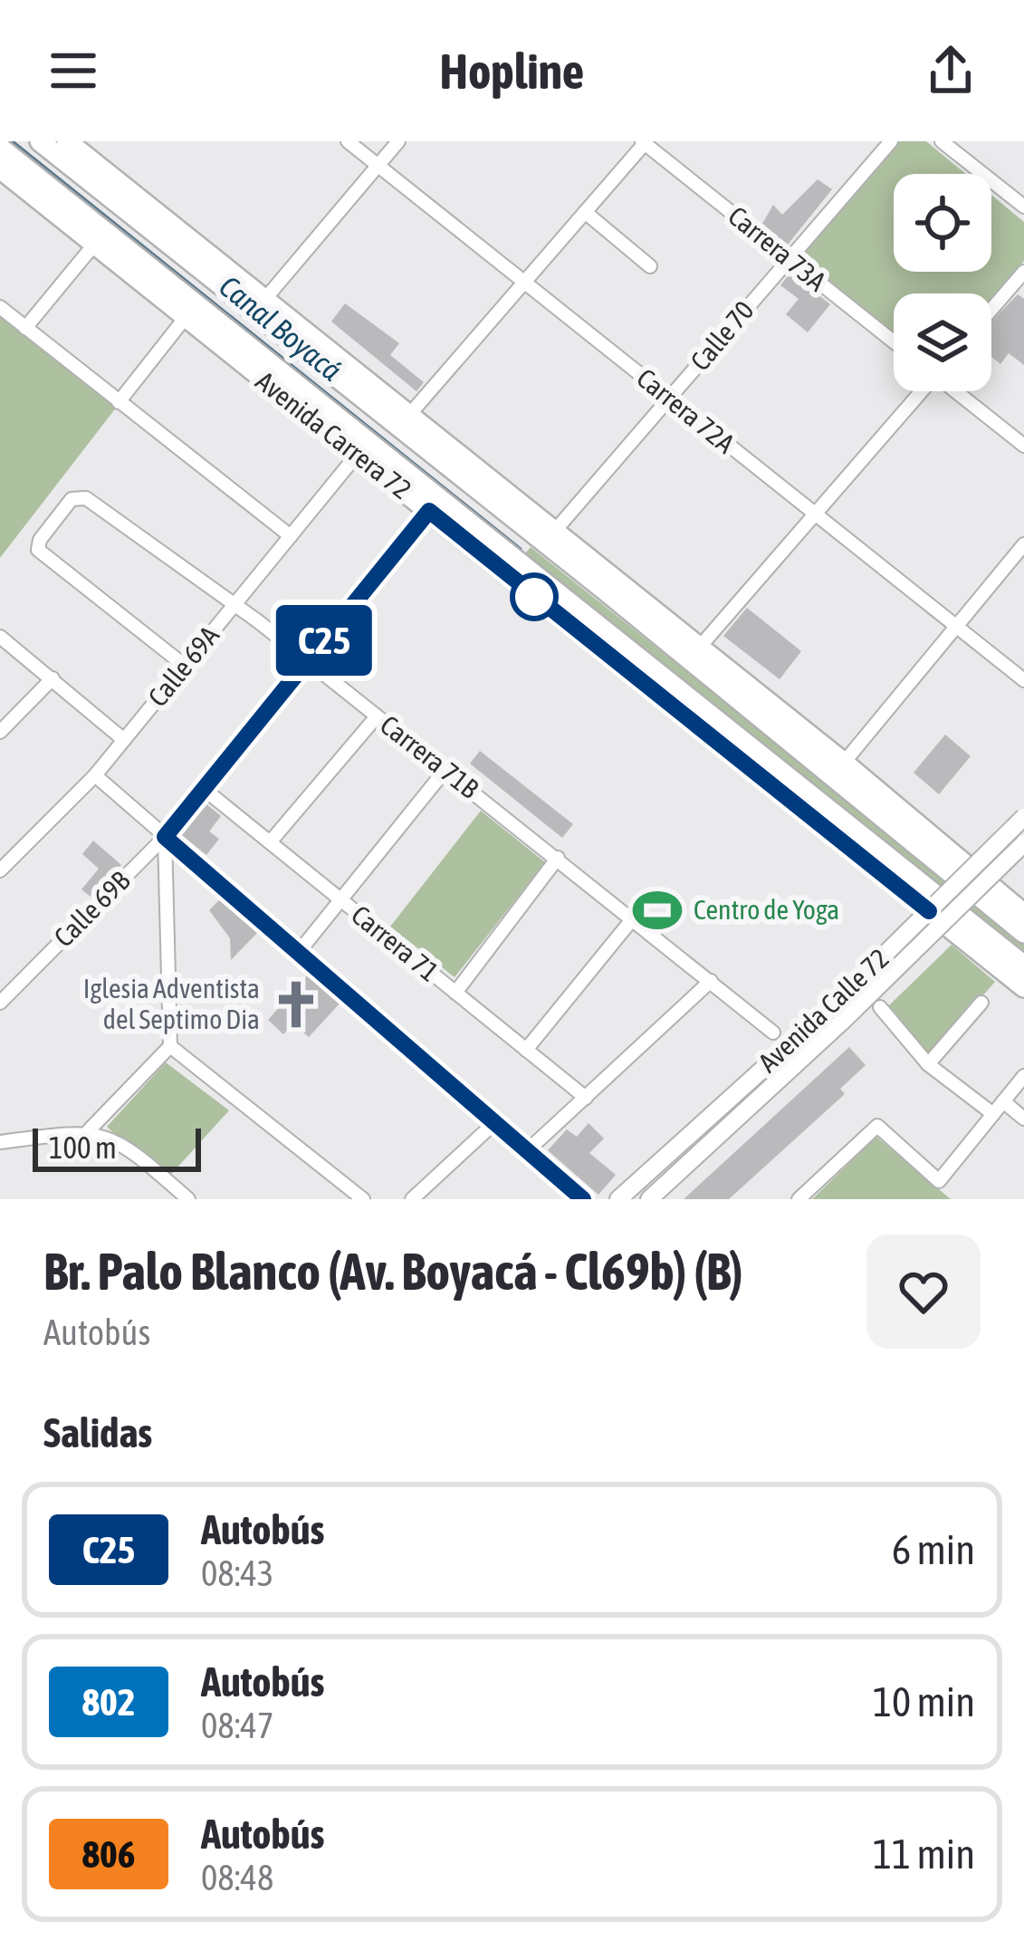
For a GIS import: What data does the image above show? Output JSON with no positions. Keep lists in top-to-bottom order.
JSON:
{
  "streets": {
    "highway": ["Avenida Carrera 72"],
    "main road": ["Avenida Calle 72"],
    "street": [
      "Carrera 73A",
      "Calle 70",
      "Carrera 72A",
      "Calle 69A",
      "Carrera 71B",
      "Calle 69B",
      "Carrera 71"
    ]
  },
  "crossings": [
    ["Carrera 73A", "Calle 70"],
    ["Calle 70", "Carrera 72A"],
    ["Avenida Carrera 72", "Calle 69A"],
    ["Avenida Carrera 72", "Calle 69B"],
    ["Calle 69A", "Carrera 71B"],
    ["Carrera 71B", "Calle 69B"],
    ["Calle 69B", "Carrera 71"]
  ],
  "water": ["Canal Boyacá"],
  "places": {
    "sports": ["Centro de Yoga"],
    "church": ["Iglesia Adventista del Septimo Dia"]
  },
  "lines": ["bus line C25"],
  "scale_bar": "100 m",
  "page": {
    "header": "Hopline",
    "on_map": "C25",
    "scale": "100 m",
    "heading": [
      ["Br. Palo Blanco (Av. Boyacá - Cl69b) (B)", "Autobús"],
      "Salidas"
    ],
    "list": [
      {
        "mark": "C25",
        "name": "Autobús",
        "note": "08:43",
        "value": "6 min"
      },
      {
        "mark": "802",
        "name": "Autobús",
        "note": "08:47",
        "value": "10 min"
      },
      {
        "mark": "806",
        "name": "Autobús",
        "note": "08:48",
        "value": "11 min"
      }
    ]
  }
}
